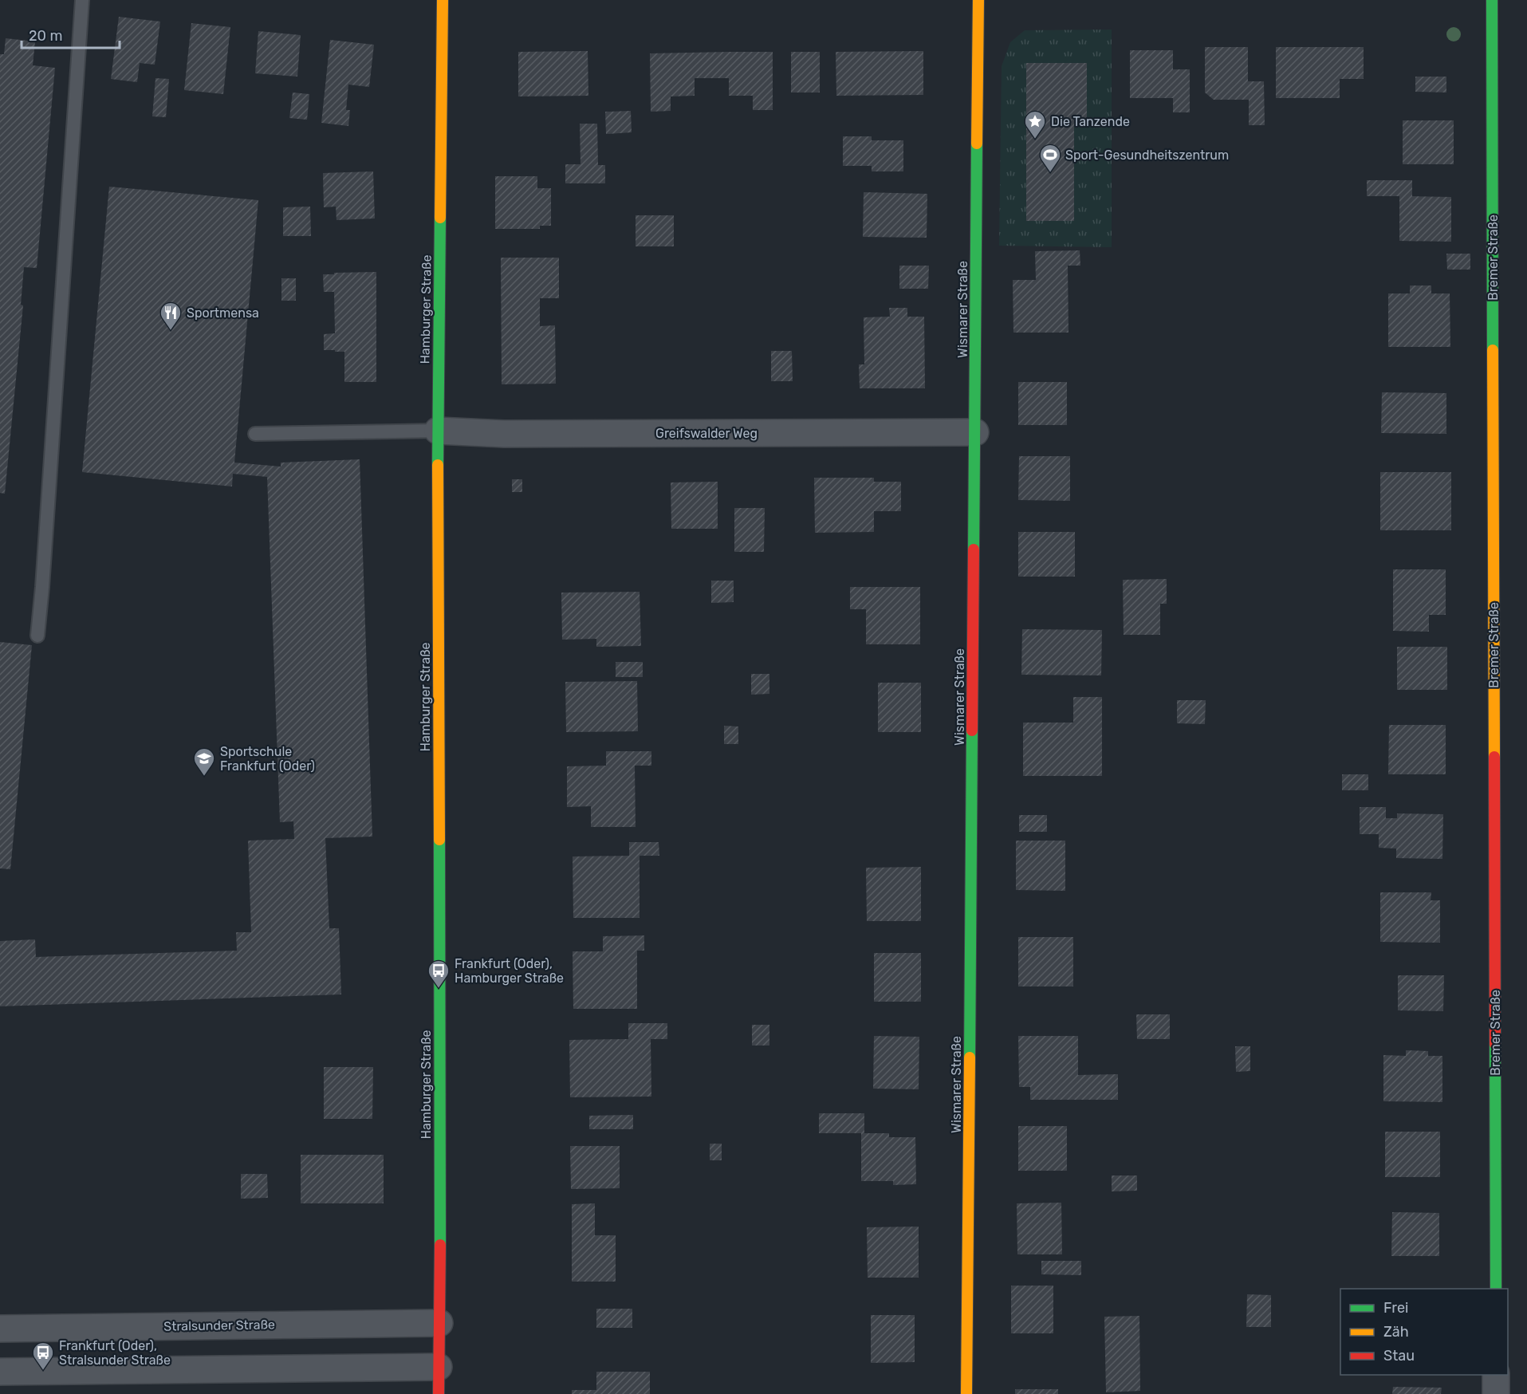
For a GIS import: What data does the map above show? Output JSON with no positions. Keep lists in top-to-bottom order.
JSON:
{
  "streets": {
    "street": [
      "Bremer Straße",
      "Hamburger Straße",
      "Wismarer Straße",
      "Greifswalder Weg",
      "Stralsunder Straße"
    ]
  },
  "crossings": [
    ["Hamburger Straße", "Greifswalder Weg"],
    ["Hamburger Straße", "Stralsunder Straße"],
    ["Wismarer Straße", "Greifswalder Weg"]
  ],
  "places": {
    "place": ["Die Tanzende"],
    "sports": ["Sport-Gesundheitszentrum"],
    "restaurant": ["Sportmensa"],
    "school or university": ["Sportschule Frankfurt (Oder)"],
    "bus stop": ["Frankfurt (Oder), Hamburger Straße", "Frankfurt (Oder), Stralsunder Straße"]
  },
  "legend": ["Frei", "Zäh", "Stau"],
  "scale_bar": "20 m"
}
